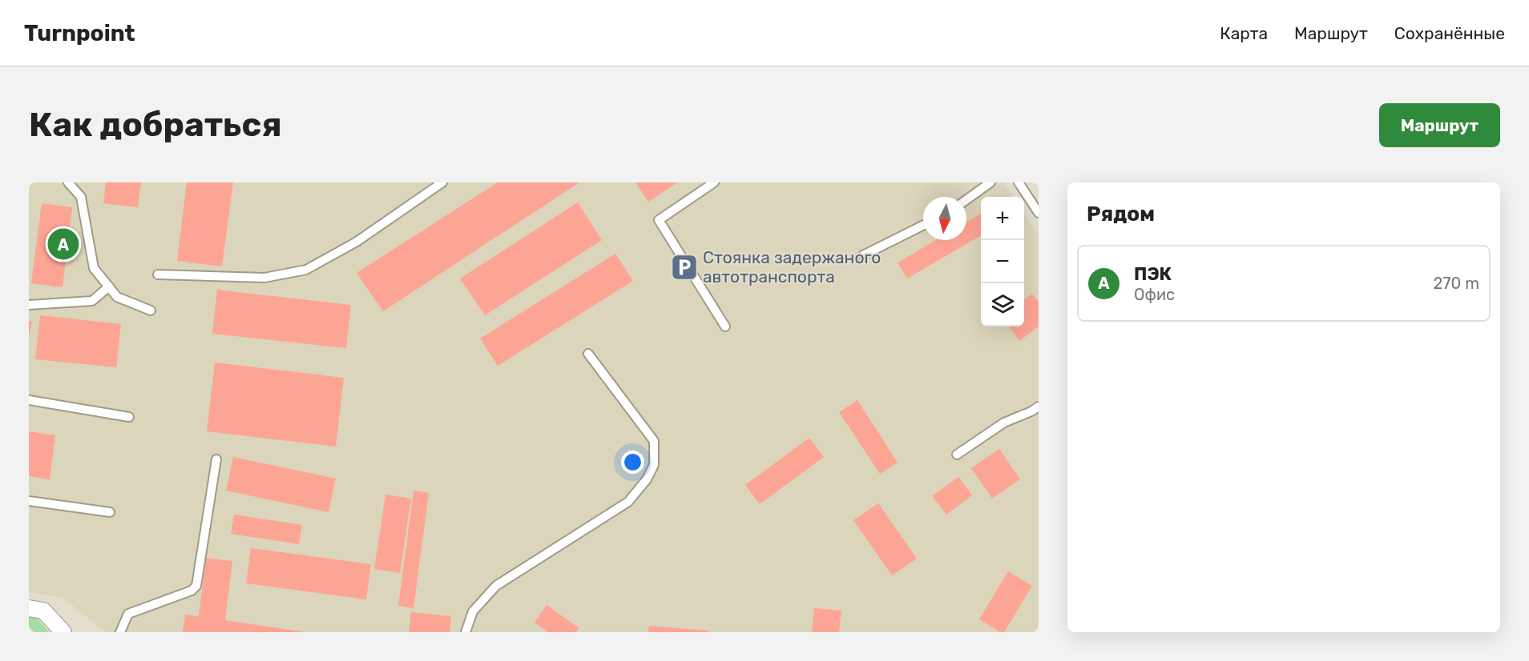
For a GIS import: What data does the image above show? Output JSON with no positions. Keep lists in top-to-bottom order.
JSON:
{
  "places": {
    "parking": ["Стоянка задержаного автотранспорта"]
  },
  "north": "bottom",
  "page": {
    "header": "Turnpoint",
    "nav": ["Карта", "Маршрут", "Сохранённые"],
    "buttons": "Маршрут",
    "title": "Как добраться",
    "heading": "Рядом",
    "map_buttons": ["+", "−"],
    "pins": "A",
    "list": [
      {
        "mark": "A",
        "name": "ПЭК",
        "note": "Офис",
        "value": "270 m"
      }
    ]
  }
}
